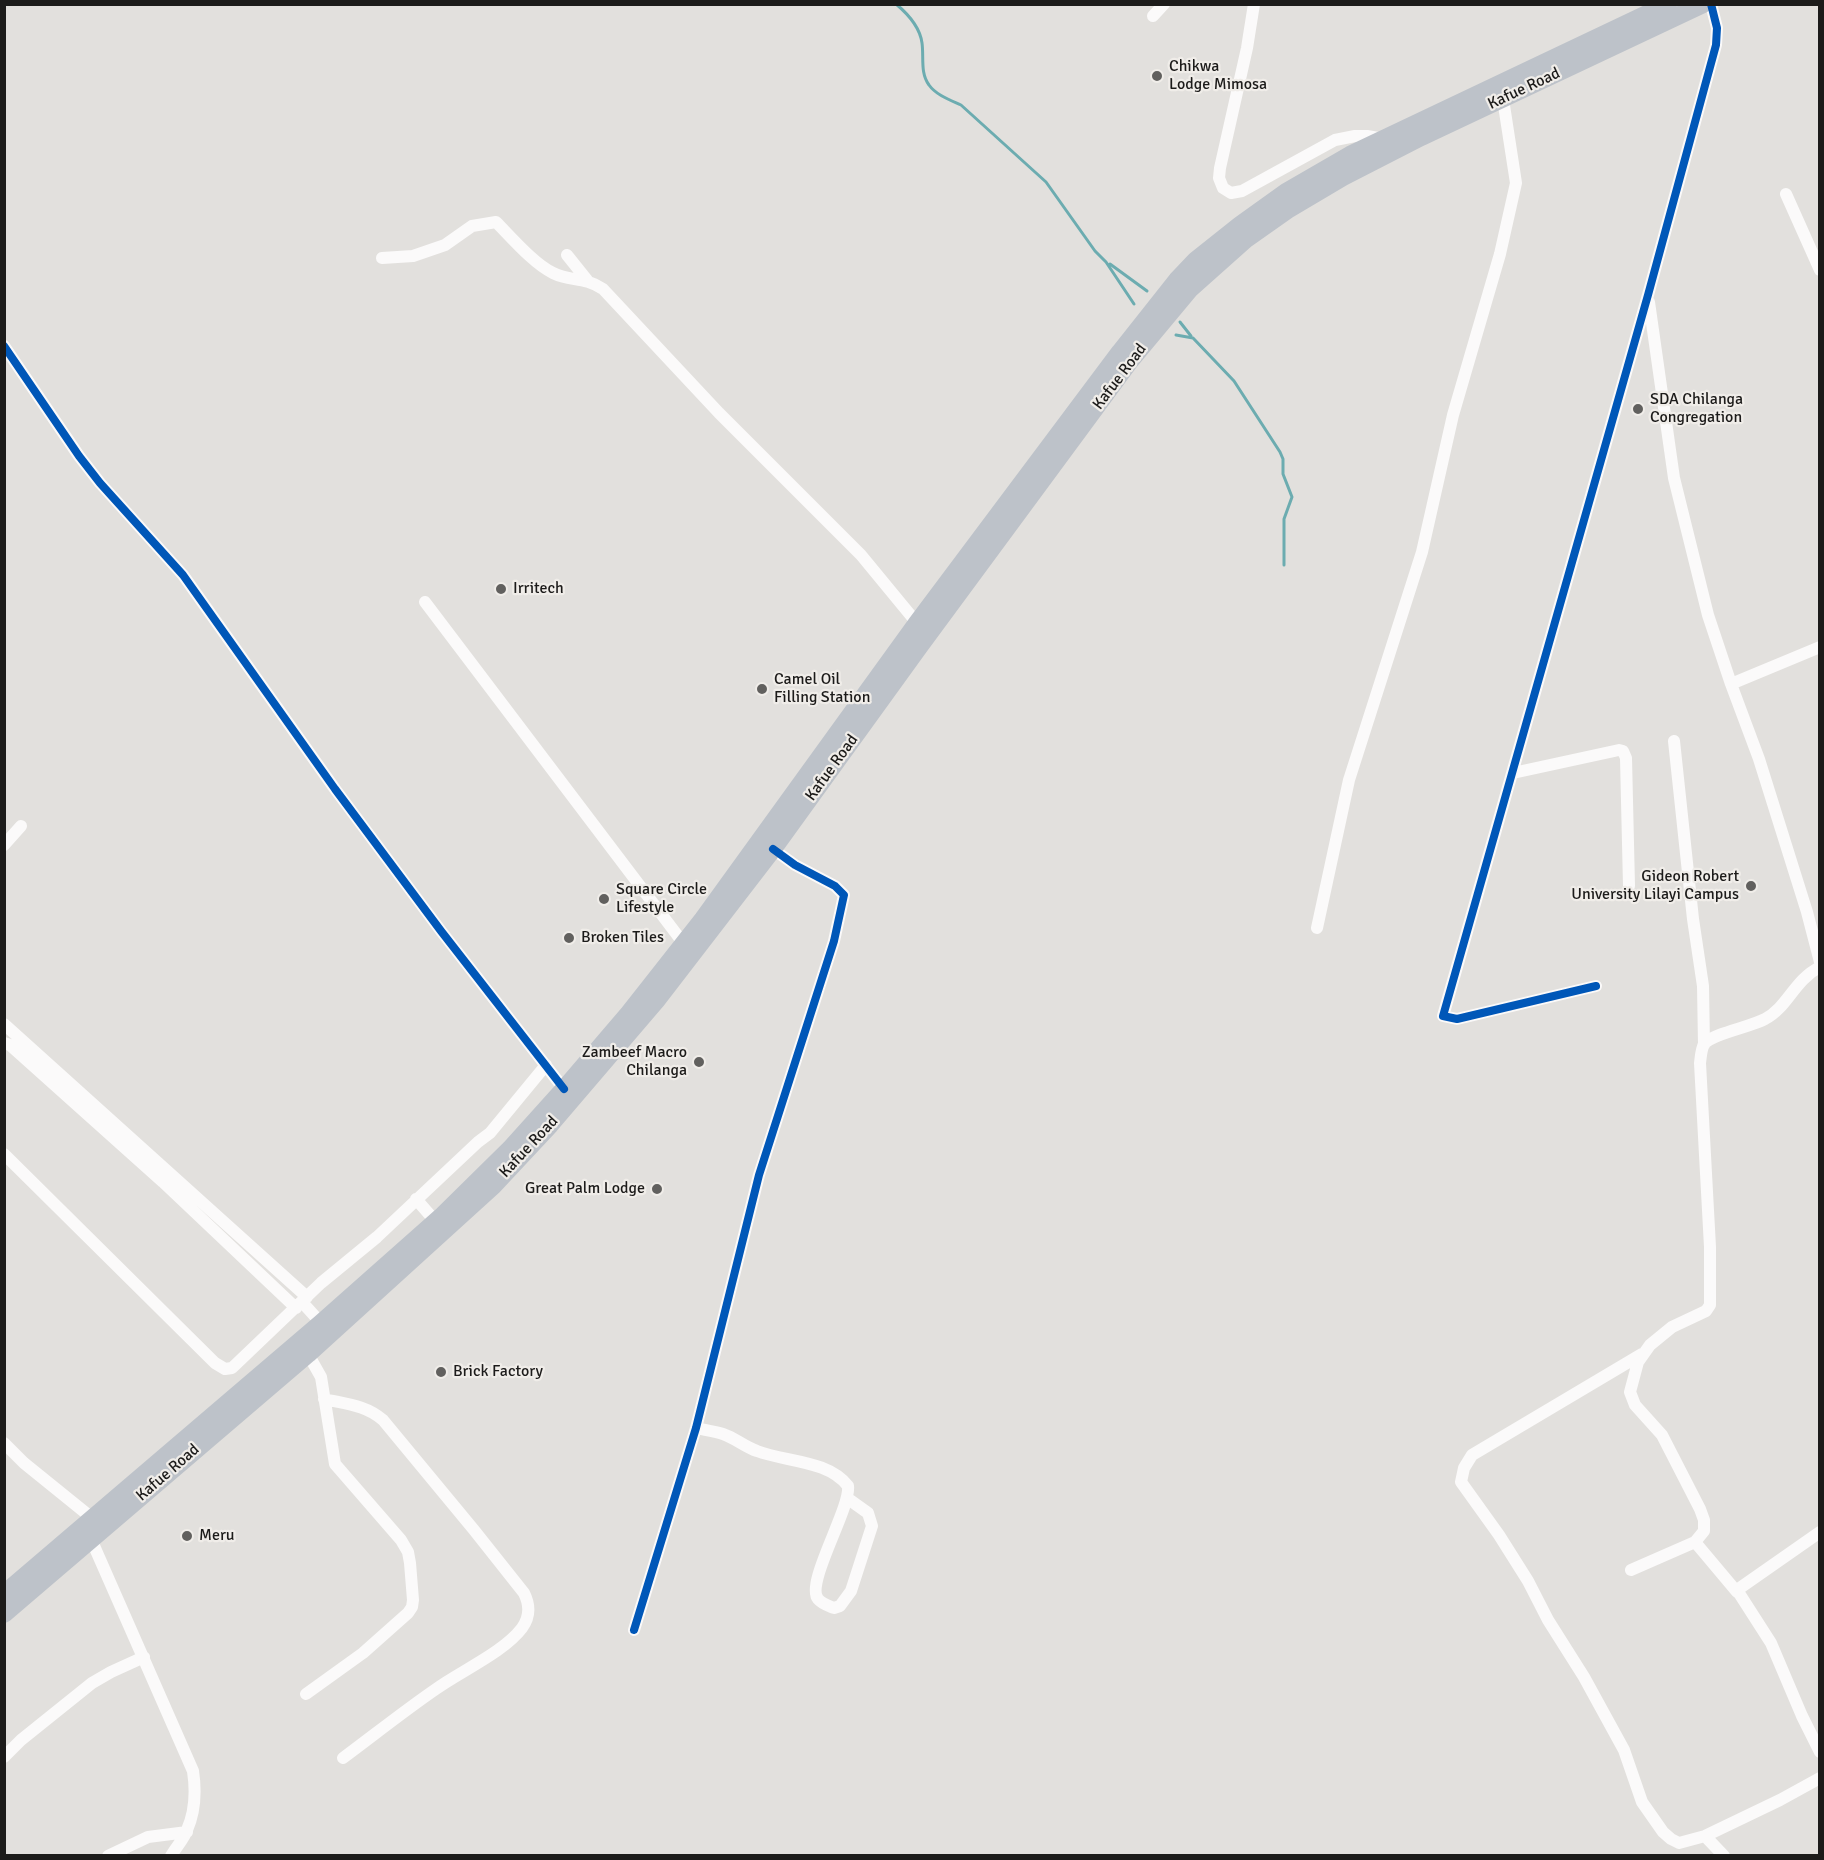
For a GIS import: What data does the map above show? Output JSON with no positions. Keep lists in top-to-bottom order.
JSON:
{
  "streets": {
    "highway": ["Kafue Road"]
  },
  "places": [
    "Chikwa Lodge Mimosa",
    "SDA Chilanga Congregation",
    "Irritech",
    "Camel Oil Filling Station",
    "Gideon Robert University Lilayi Campus",
    "Square Circle Lifestyle",
    "Broken Tiles",
    "Zambeef Macro Chilanga",
    "Great Palm Lodge",
    "Brick Factory",
    "Meru"
  ]
}
